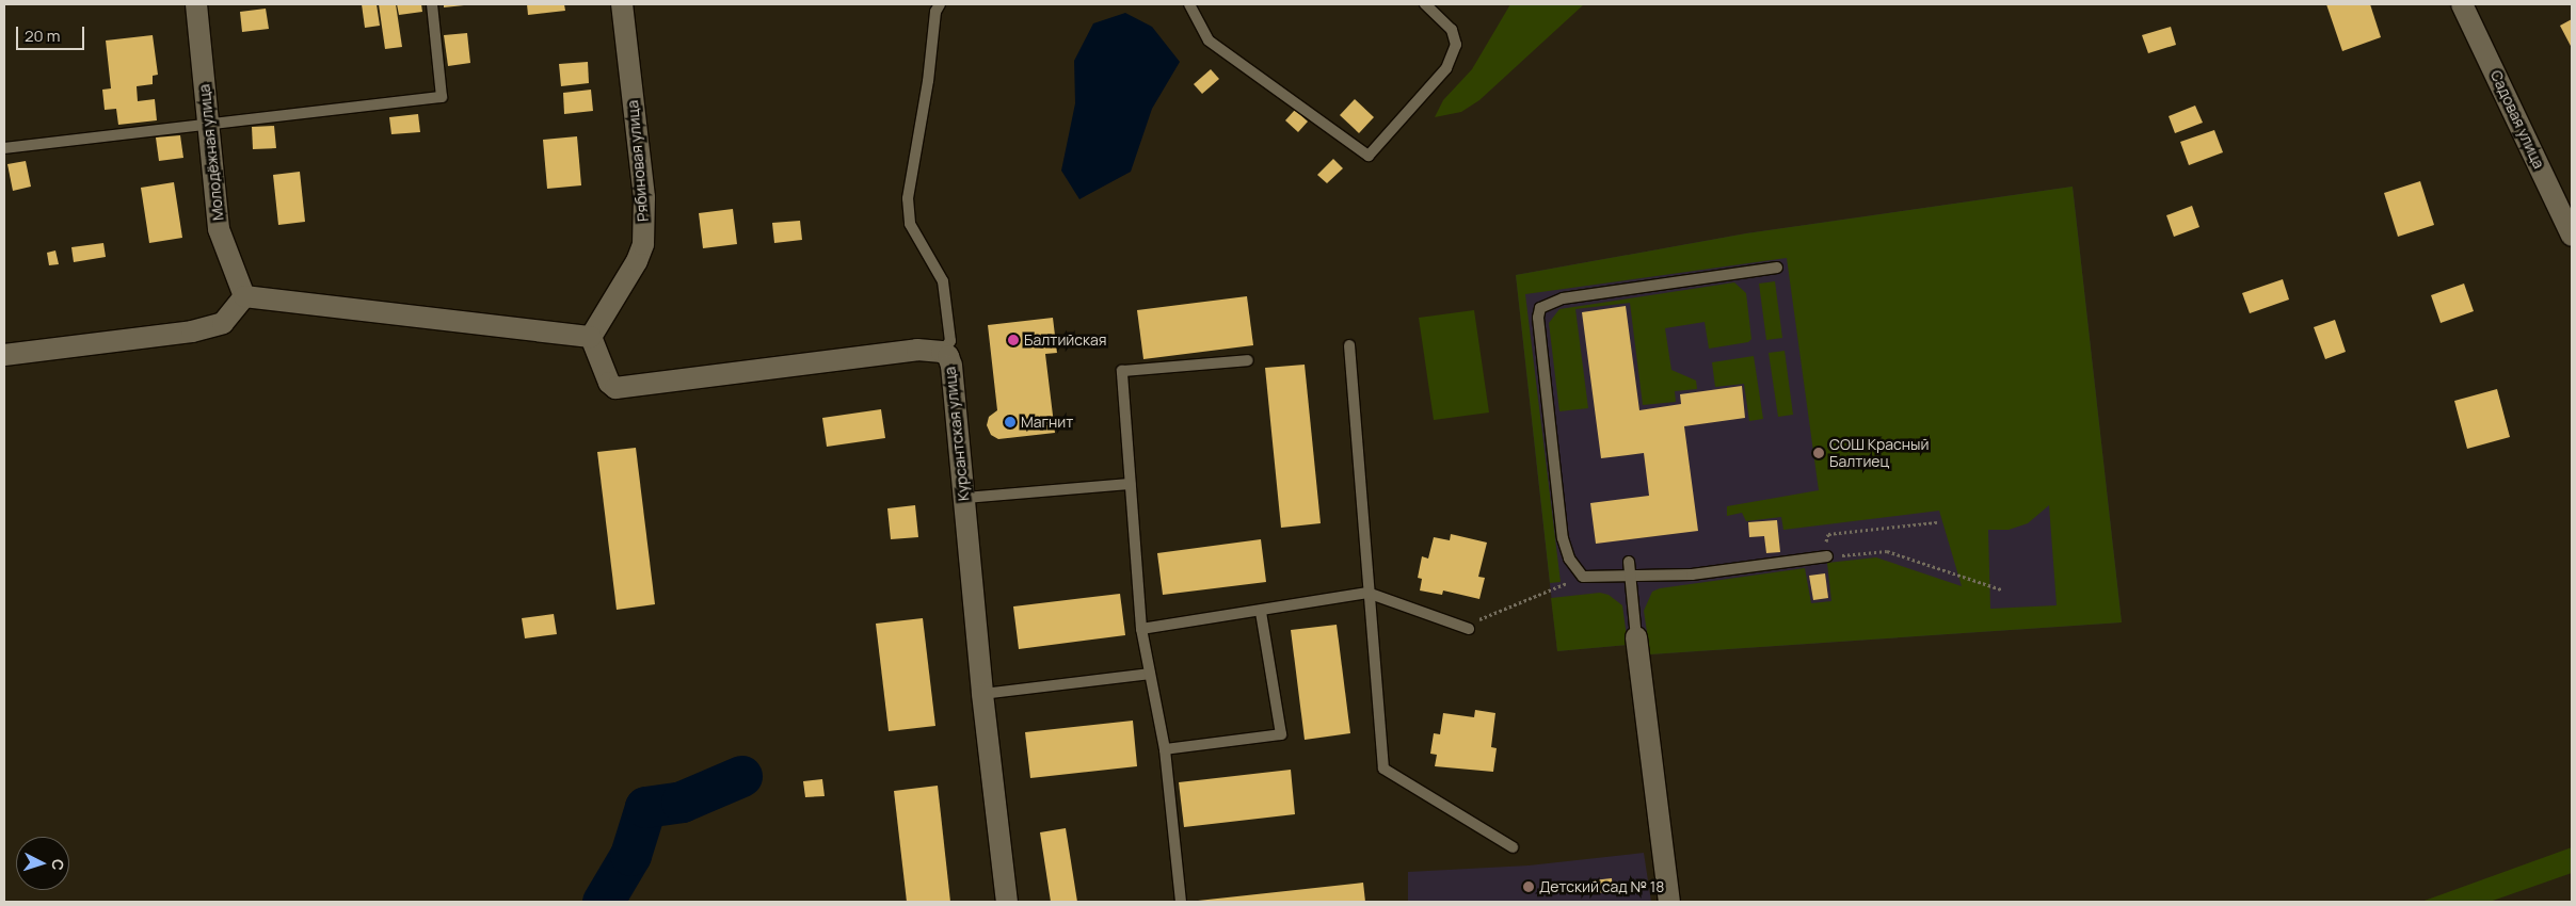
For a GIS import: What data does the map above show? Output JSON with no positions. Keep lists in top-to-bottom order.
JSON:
{
  "streets": {
    "street": [
      "Садовая улица",
      "Молодёжная улица",
      "Рябиновая улица",
      "Курсантская улица"
    ]
  },
  "crossings": [
    ["Рябиновая улица", "Курсантская улица"]
  ],
  "places": [
    "Балтийская",
    "Магнит",
    "СОШ Красный Балтиец",
    "Детский сад № 18"
  ],
  "scale_bar": "20 m",
  "north": "right"
}
